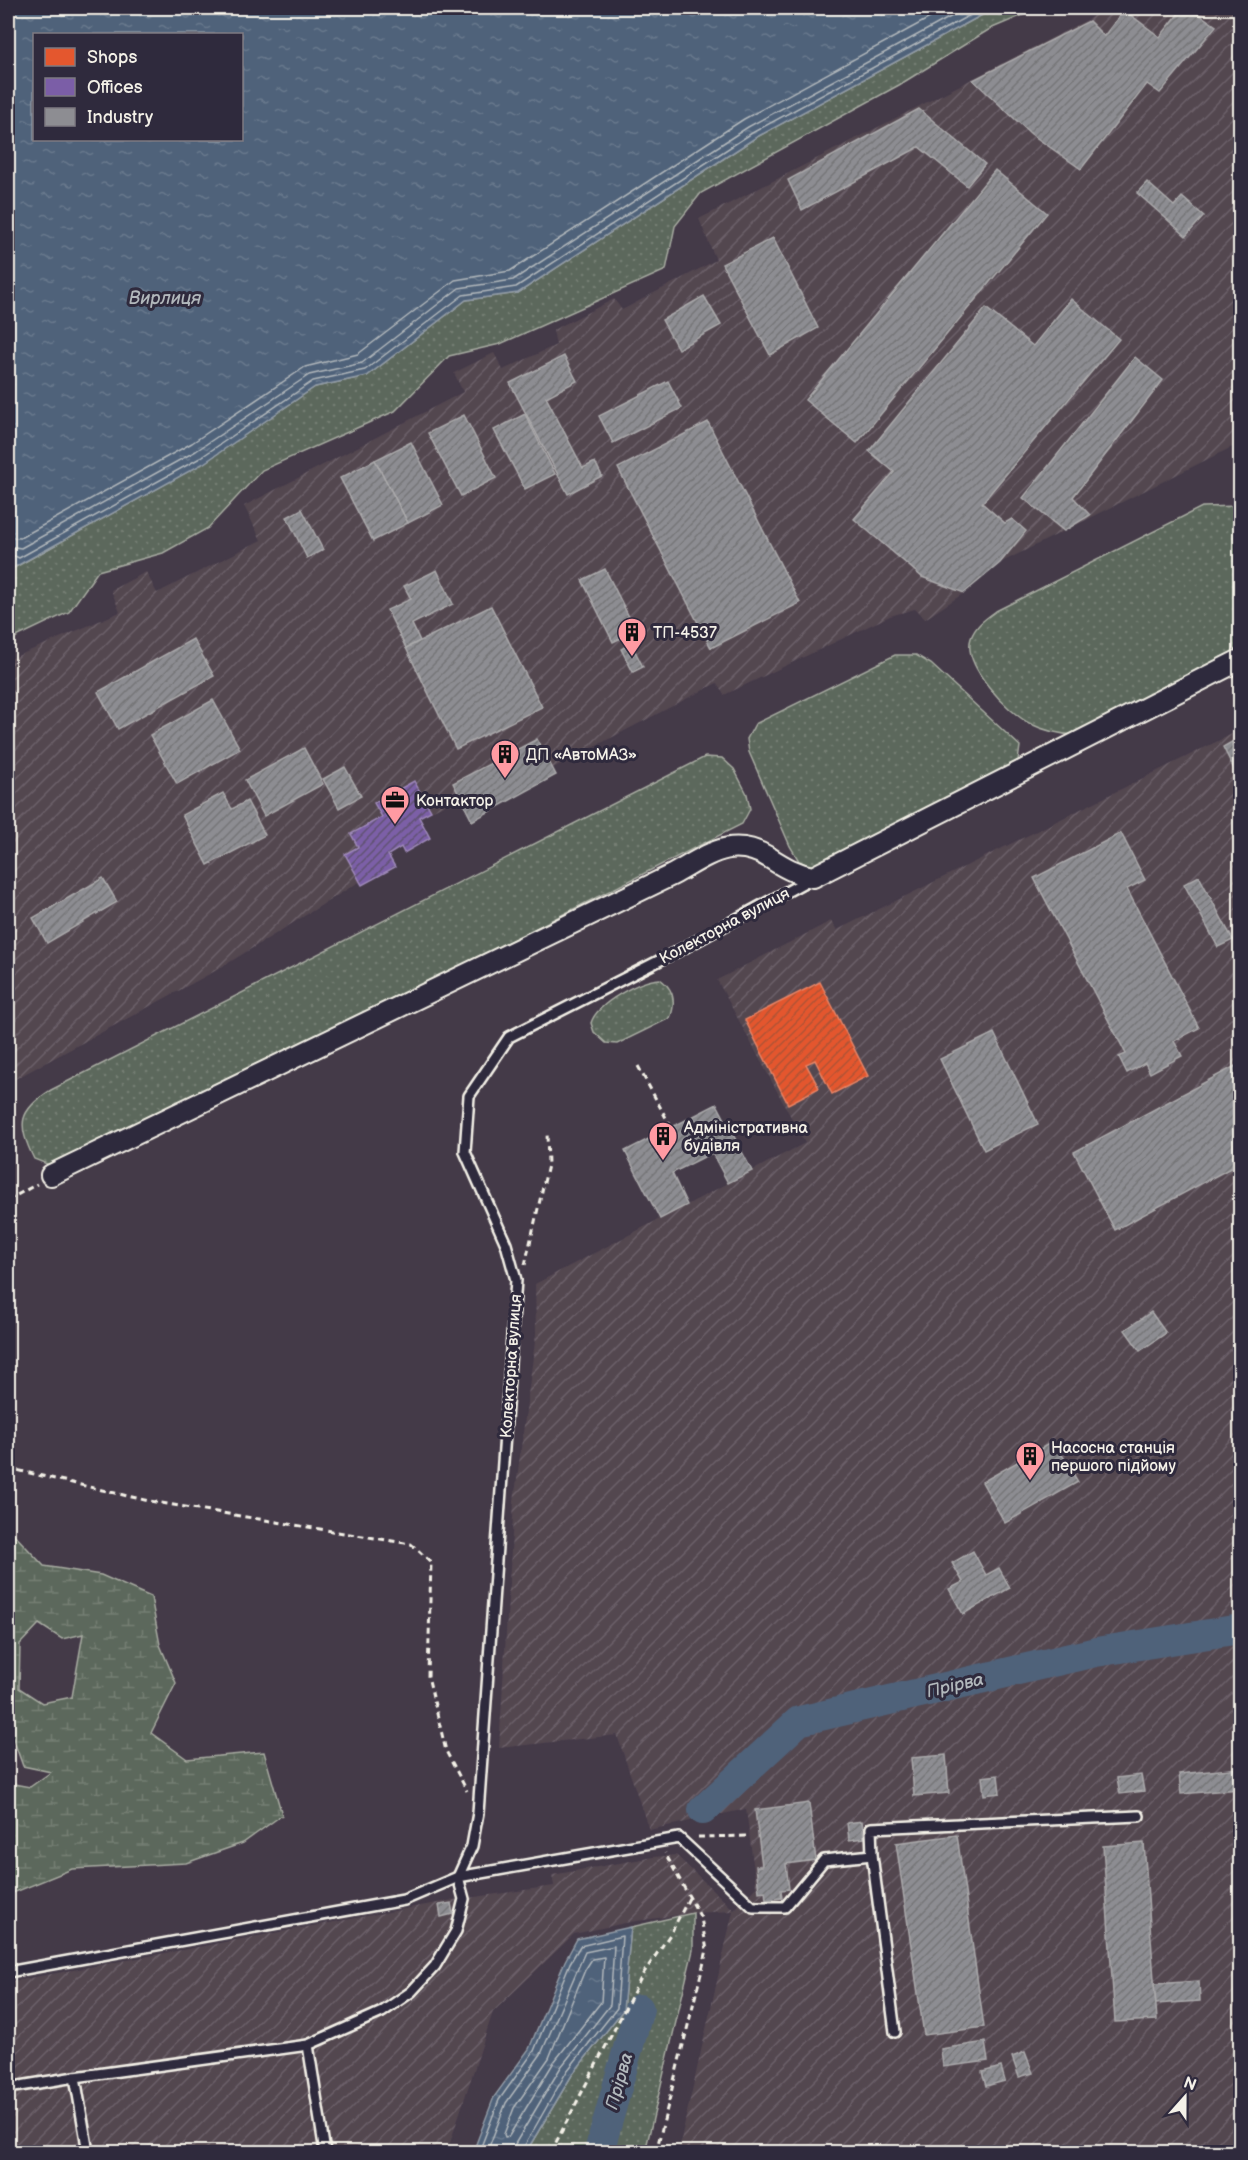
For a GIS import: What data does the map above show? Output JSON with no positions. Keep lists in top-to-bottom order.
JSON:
{
  "streets": {
    "street": ["Колекторна вулиця"]
  },
  "water": ["Вирлиця", "Прірва"],
  "places": {
    "building": [
      "ТП-4537",
      "ДП «АвтоМАЗ»",
      "Адміністративна будівля",
      "Насосна станція першого підйому"
    ],
    "office": ["Контактор"]
  },
  "legend": ["Shops", "Offices", "Industry"],
  "north": "top"
}
